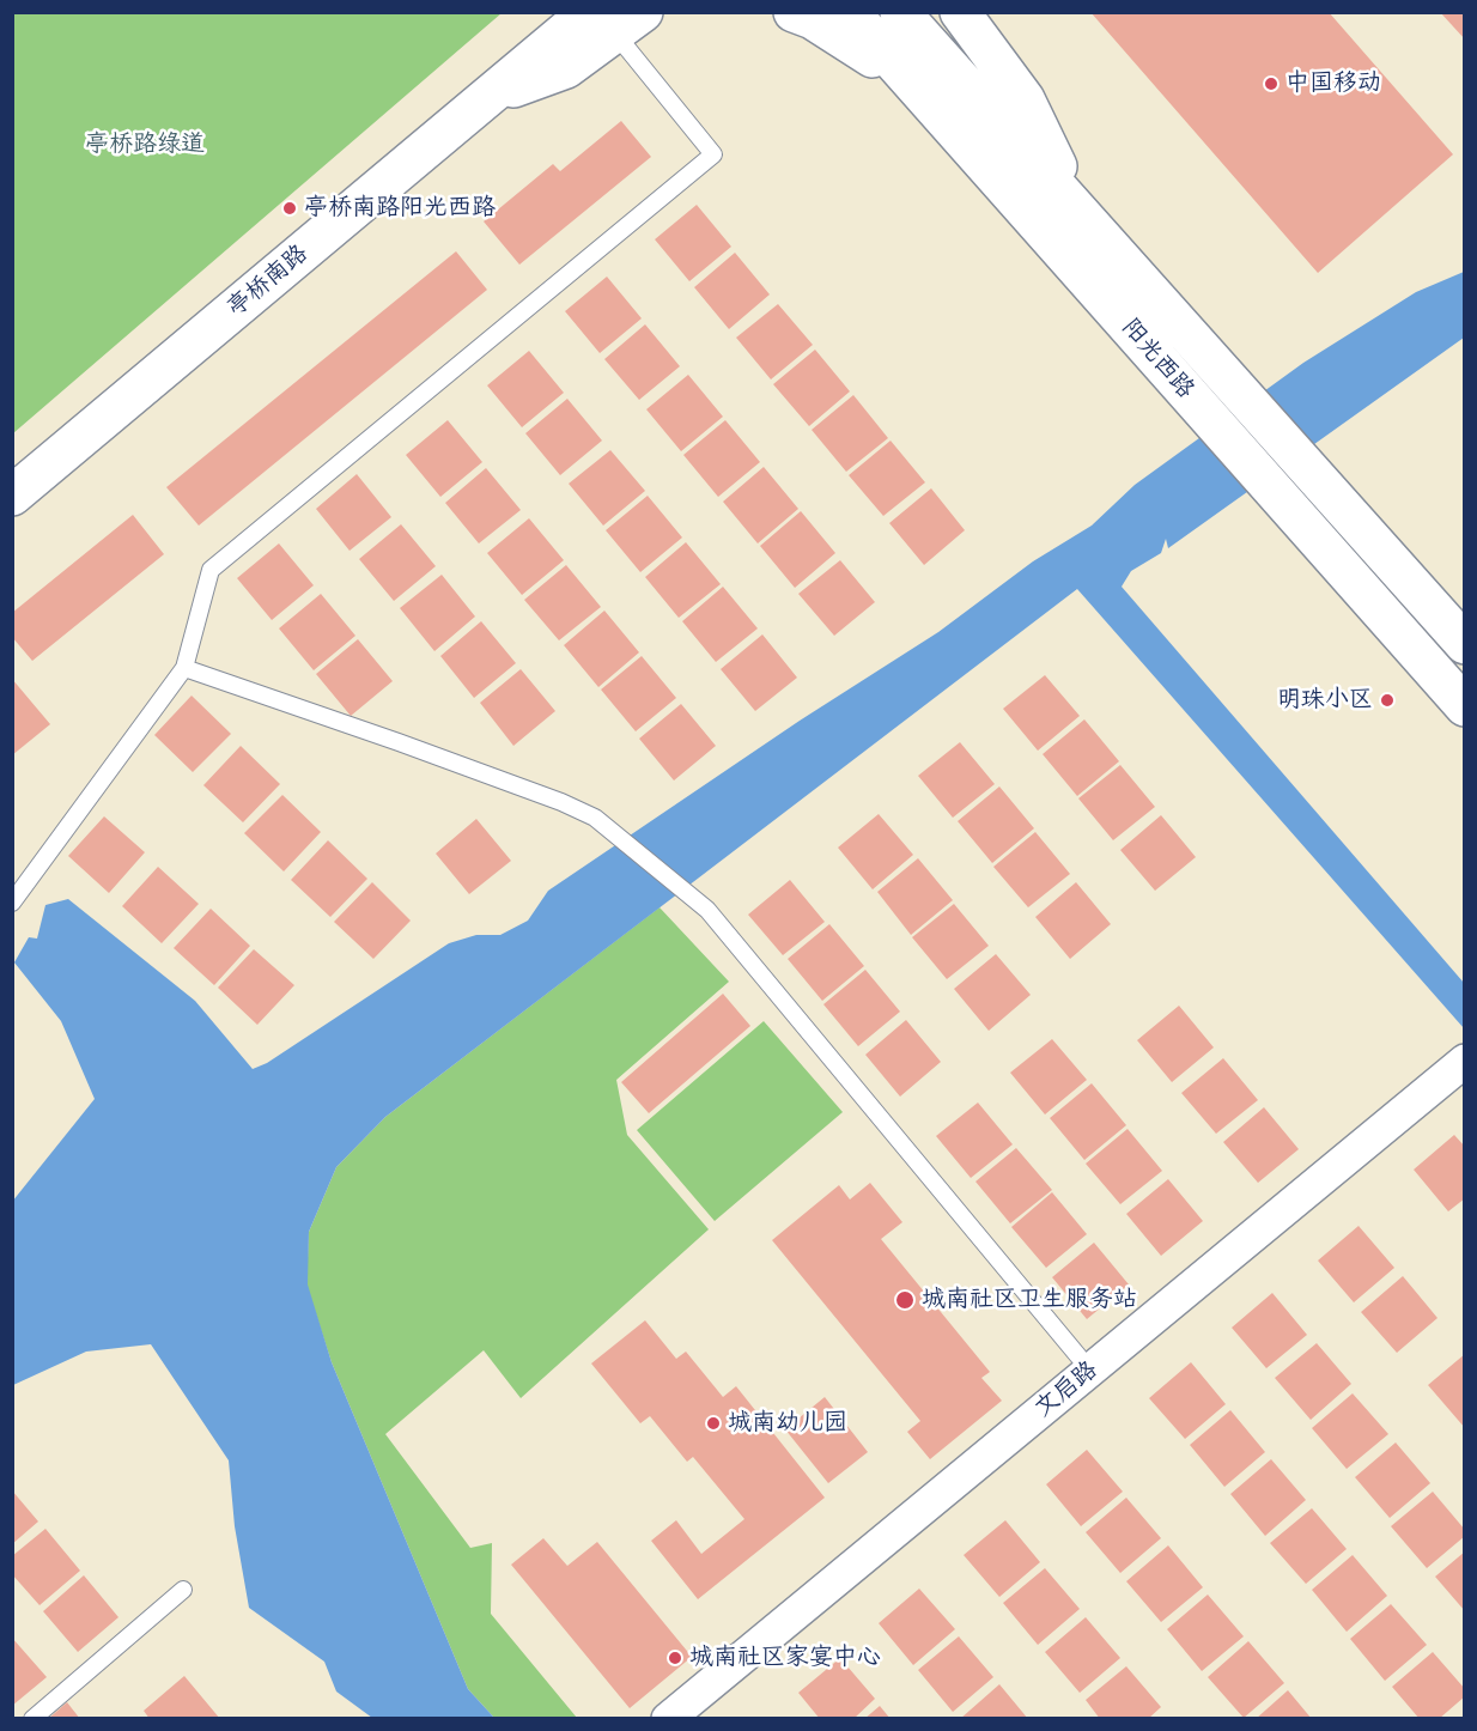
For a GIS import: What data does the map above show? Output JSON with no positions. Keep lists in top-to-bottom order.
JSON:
{
  "streets": {
    "main road": ["亭桥南路", "阳光西路"],
    "street": ["文启路"]
  },
  "parks": ["亭桥路绿道"],
  "places": [
    "中国移动",
    "亭桥南路阳光西路",
    "明珠小区",
    "城南社区卫生服务站",
    "城南幼儿园",
    "城南社区家宴中心"
  ]
}
